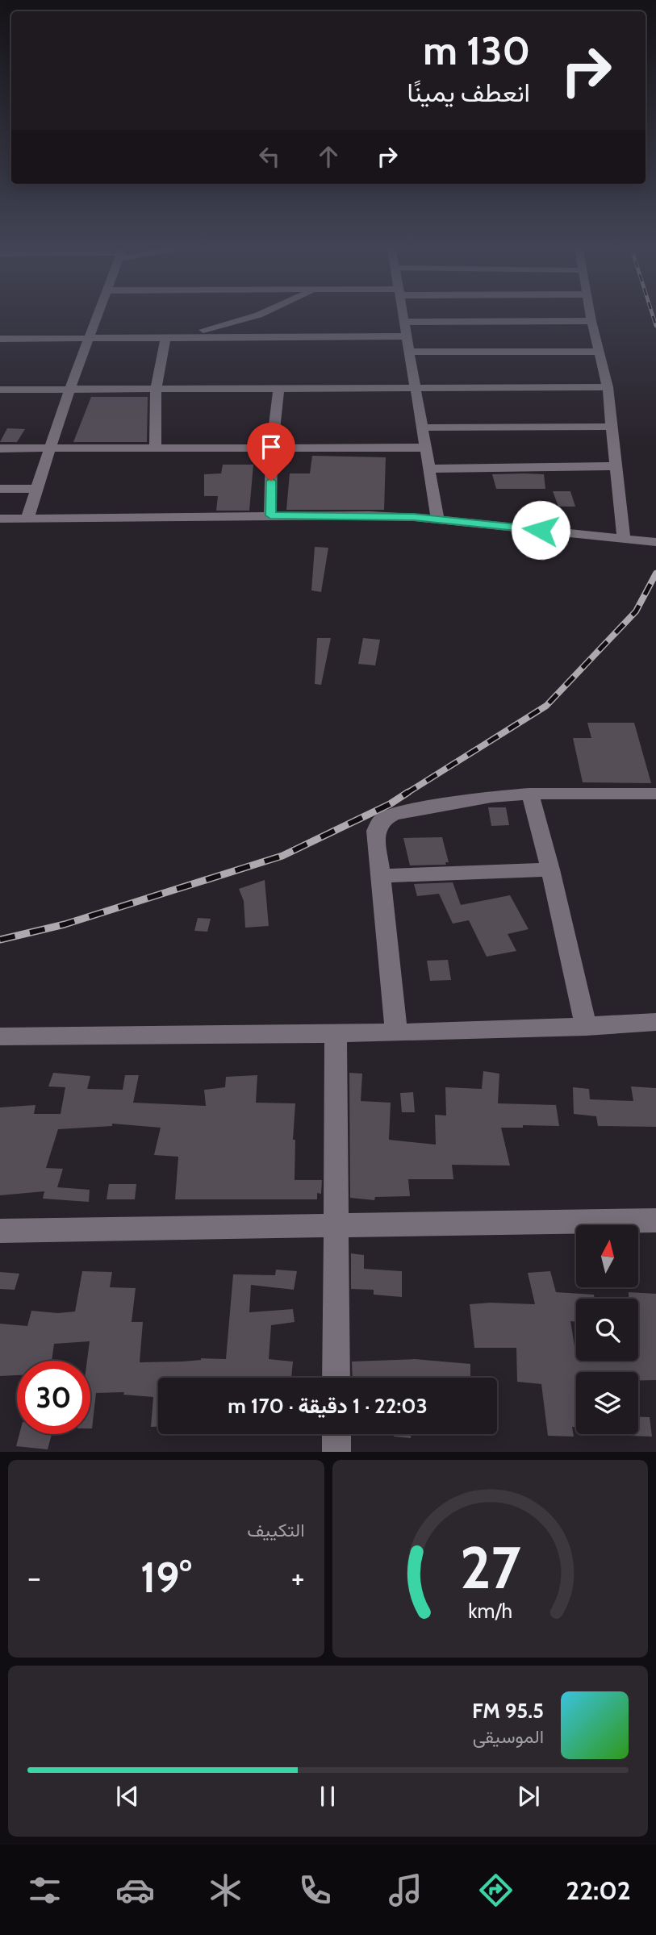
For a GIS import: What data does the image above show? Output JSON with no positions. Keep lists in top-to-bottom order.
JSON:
{
  "north": "top",
  "page": {
    "turn": ["130 m", "انعطف يمينًا"],
    "limit": "30",
    "trip": "22:03 · 1 دقيقة · 170 m",
    "tile": "التكييف",
    "heat": ["−", "19°", "+"],
    "song": ["95.5 FM", "الموسيقى"],
    "tabs": "22:02",
    "gauge": ["27", "km/h"]
  }
}
